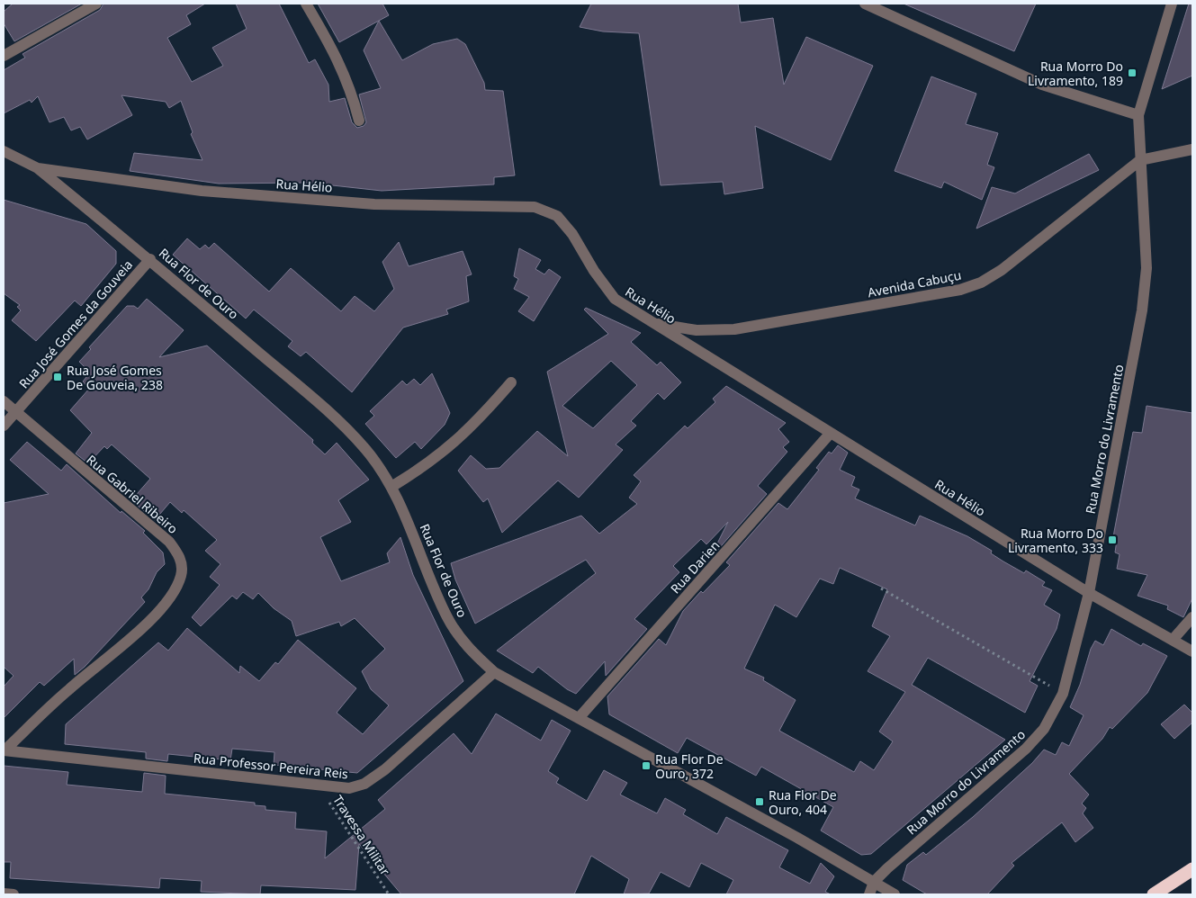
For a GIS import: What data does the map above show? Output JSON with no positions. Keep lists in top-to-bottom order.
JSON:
{
  "streets": {
    "street": [
      "Rua Hélio",
      "Rua Flor de Ouro",
      "Avenida Cabuçu",
      "Rua José Gomes da Gouveia",
      "Rua Morro do Livramento",
      "Rua Gabriel Ribeiro",
      "Rua Darien",
      "Rua Professor Pereira Reis"
    ],
    "path": ["Travessa Militar"]
  },
  "crossings": [
    ["Rua Hélio", "Rua Flor de Ouro"],
    ["Rua Hélio", "Avenida Cabuçu"],
    ["Rua Hélio", "Rua Morro do Livramento"],
    ["Rua Hélio", "Rua Darien"],
    ["Rua Flor de Ouro", "Rua José Gomes da Gouveia"],
    ["Rua Flor de Ouro", "Rua Morro do Livramento"],
    ["Rua Flor de Ouro", "Rua Darien"],
    ["Rua Flor de Ouro", "Rua Professor Pereira Reis"],
    ["Avenida Cabuçu", "Rua Morro do Livramento"],
    ["Rua José Gomes da Gouveia", "Rua Gabriel Ribeiro"],
    ["Rua Gabriel Ribeiro", "Rua Professor Pereira Reis"],
    ["Rua Professor Pereira Reis", "Travessa Militar"]
  ],
  "places": {
    "transit": [
      "Rua Morro Do Livramento, 189",
      "Rua José Gomes De Gouveia, 238",
      "Rua Morro Do Livramento, 333",
      "Rua Flor De Ouro, 372",
      "Rua Flor De Ouro, 404"
    ]
  }
}
